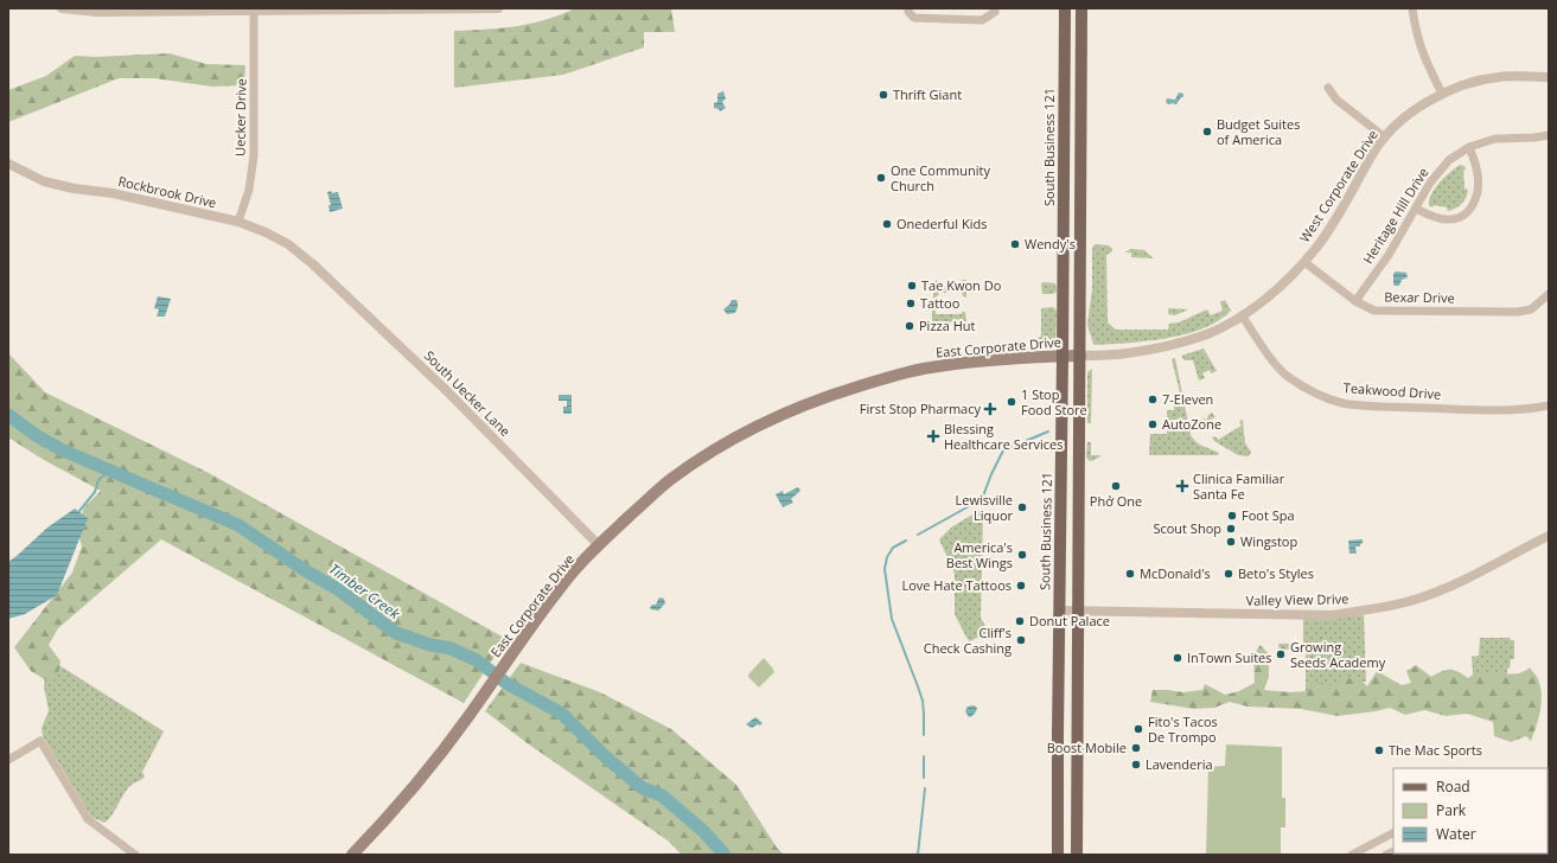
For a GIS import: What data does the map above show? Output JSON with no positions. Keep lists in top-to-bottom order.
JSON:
{
  "streets": {
    "main road": ["South Business 121", "East Corporate Drive"],
    "street": [
      "Uecker Drive",
      "West Corporate Drive",
      "Rockbrook Drive",
      "Heritage Hill Drive",
      "Bexar Drive",
      "Teakwood Drive",
      "South Uecker Lane",
      "Valley View Drive"
    ]
  },
  "crossings": [
    ["Uecker Drive", "Rockbrook Drive"],
    ["South Business 121", "East Corporate Drive"],
    ["South Business 121", "Valley View Drive"],
    ["West Corporate Drive", "Bexar Drive"],
    ["West Corporate Drive", "East Corporate Drive"],
    ["West Corporate Drive", "Teakwood Drive"],
    ["Rockbrook Drive", "South Uecker Lane"],
    ["Heritage Hill Drive", "Bexar Drive"],
    ["East Corporate Drive", "South Uecker Lane"]
  ],
  "water": ["Timber Creek"],
  "places": {
    "other": [
      "Thrift Giant",
      "Budget Suites of America",
      "One Community Church",
      "Onederful Kids",
      "Wendy's",
      "Tae Kwon Do",
      "Tattoo",
      "Pizza Hut",
      "7-Eleven",
      "1 Stop Food Store",
      "AutoZone",
      "Phở One",
      "Lewisville Liquor",
      "Foot Spa",
      "Scout Shop",
      "Wingstop",
      "America's Best Wings",
      "McDonald's",
      "Beto's Styles",
      "Love Hate Tattoos",
      "Donut Palace",
      "Cliff's Check Cashing",
      "Growing Seeds Academy",
      "InTown Suites",
      "Fito's Tacos De Trompo",
      "Boost Mobile",
      "The Mac Sports",
      "Lavenderia"
    ],
    "health": ["First Stop Pharmacy", "Blessing Healthcare Services", "Clinica Familiar Santa Fe"]
  },
  "legend": ["Road", "Park", "Water"]
}
